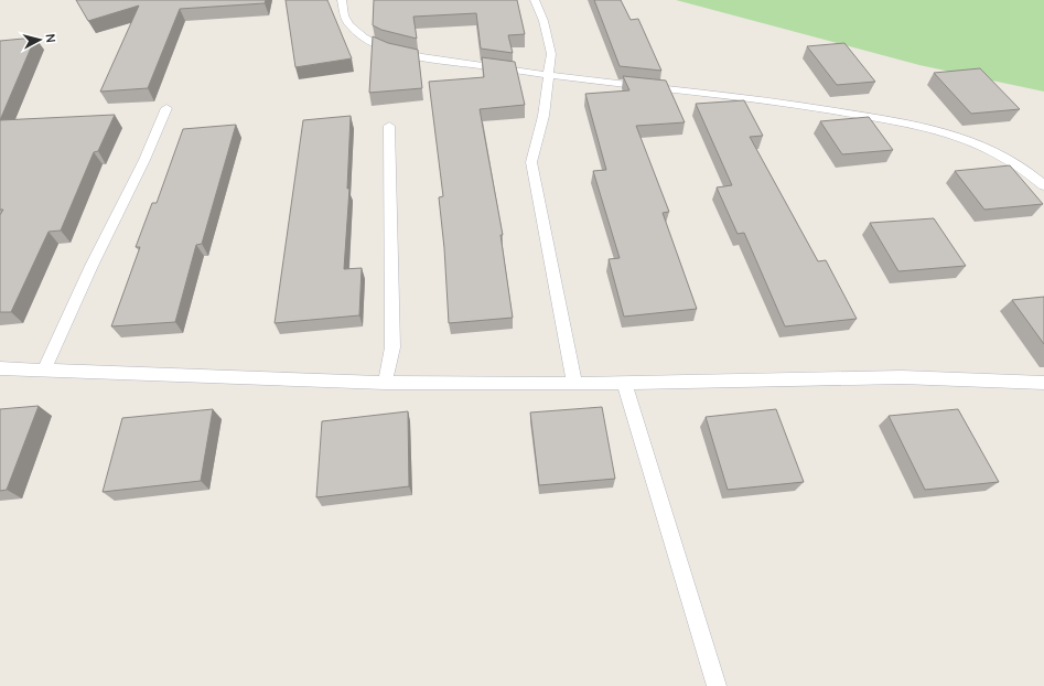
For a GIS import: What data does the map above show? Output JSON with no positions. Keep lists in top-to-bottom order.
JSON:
{
  "north": "right"
}
